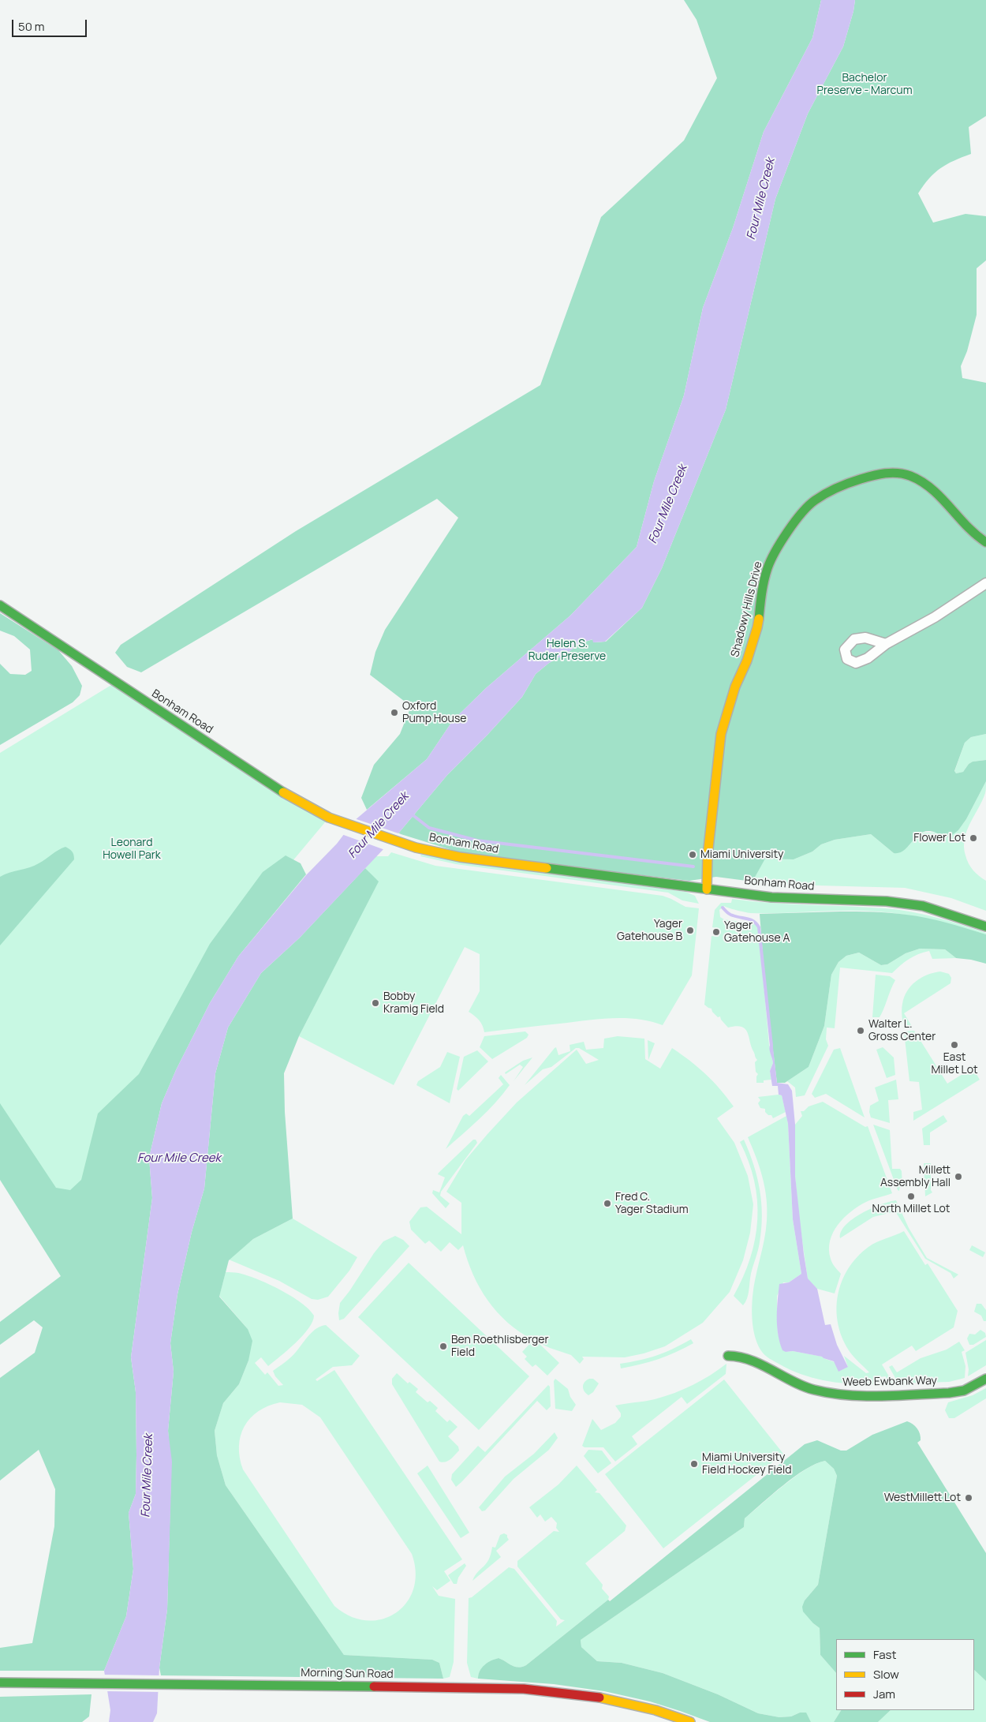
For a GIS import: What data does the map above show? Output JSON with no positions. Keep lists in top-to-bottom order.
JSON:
{
  "streets": {
    "street": [
      "Shadowy Hills Drive",
      "Bonham Road",
      "Weeb Ewbank Way",
      "Morning Sun Road"
    ]
  },
  "crossings": [
    ["Shadowy Hills Drive", "Bonham Road"]
  ],
  "water": ["Four Mile Creek"],
  "parks": ["Bachelor Preserve - Marcum", "Helen S. Ruder Preserve", "Leonard Howell Park"],
  "places": [
    "Oxford Pump House",
    "Flower Lot",
    "Miami University",
    "Yager Gatehouse B",
    "Yager Gatehouse A",
    "Bobby Kramig Field",
    "Walter L. Gross Center",
    "East Millet Lot",
    "Millett Assembly Hall",
    "North Millet Lot",
    "Fred C. Yager Stadium",
    "Ben Roethlisberger Field",
    "Miami University Field Hockey Field",
    "WestMillett Lot"
  ],
  "legend": ["Fast", "Slow", "Jam"],
  "scale_bar": "50 m"
}
